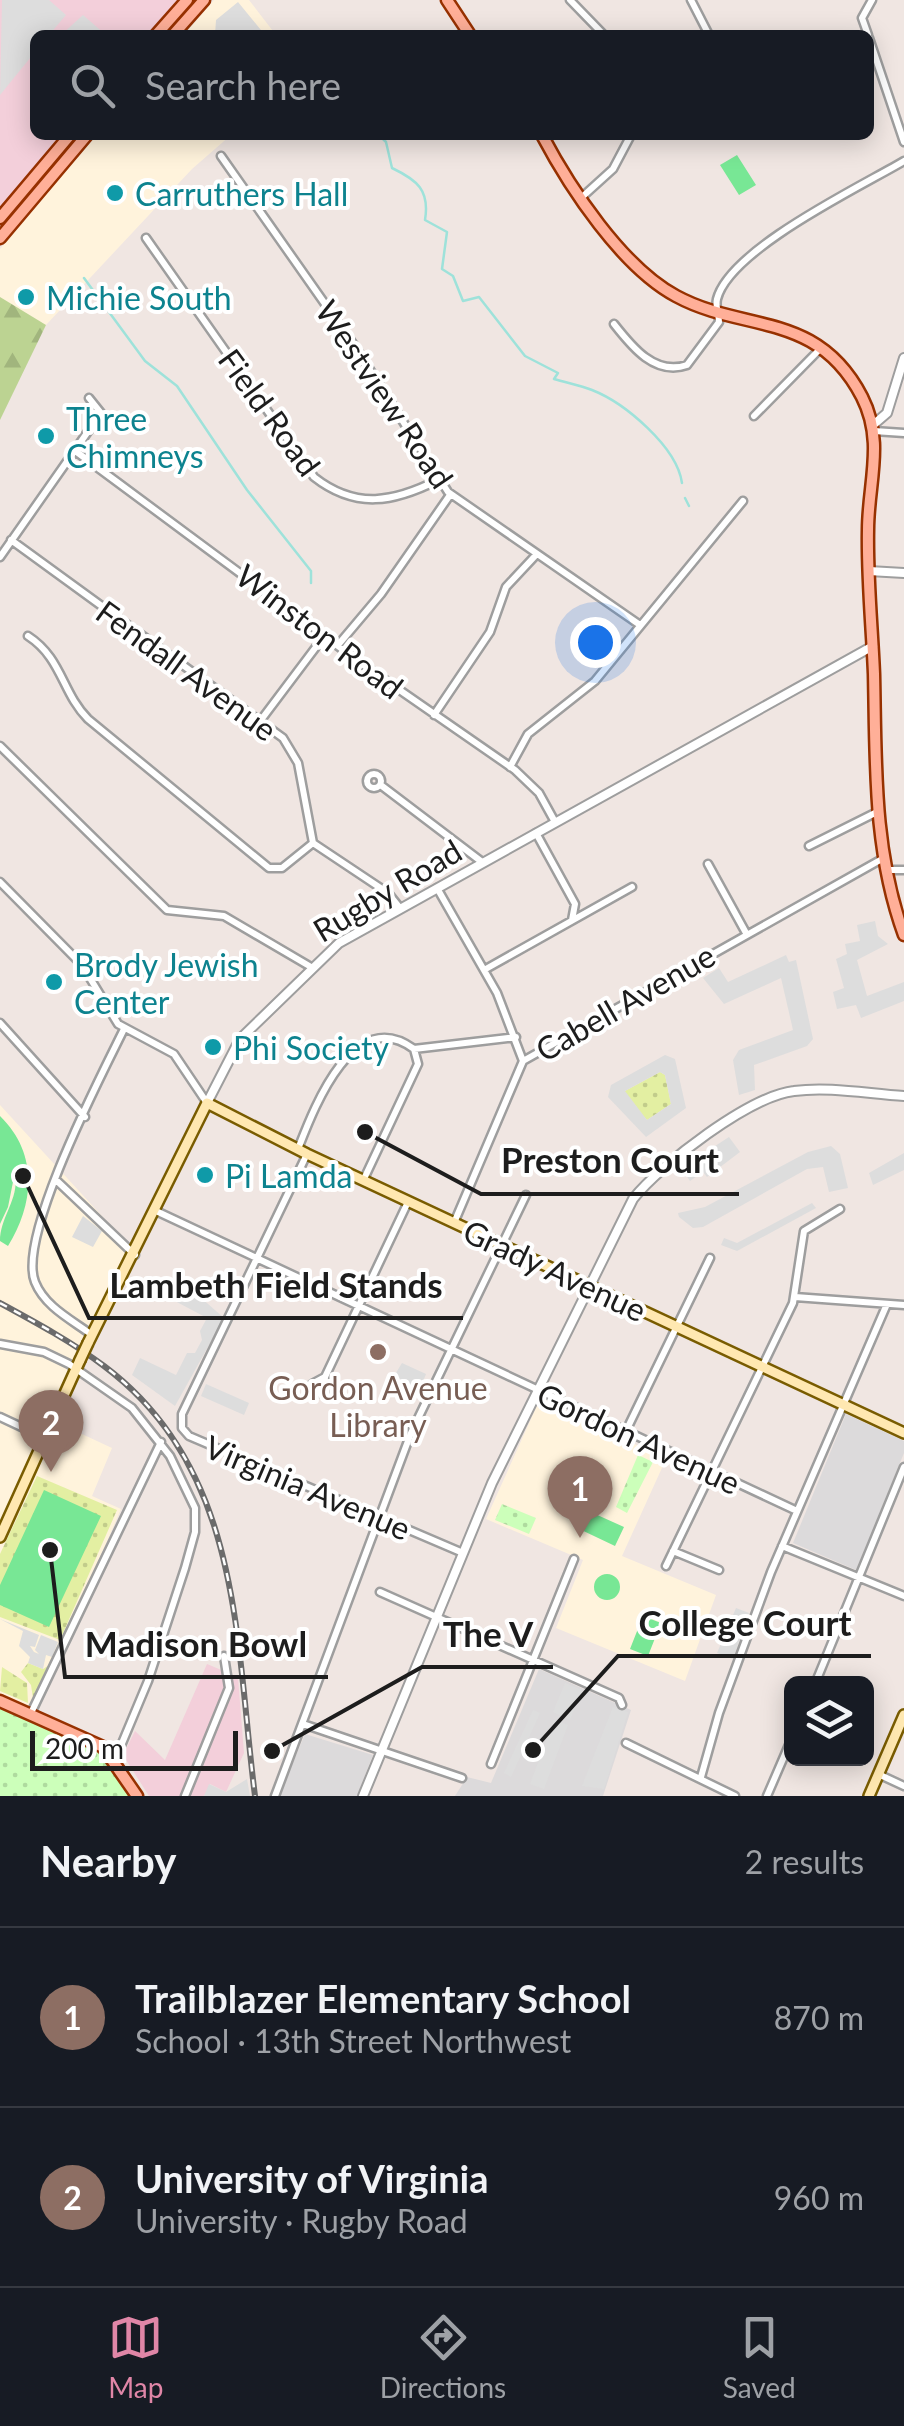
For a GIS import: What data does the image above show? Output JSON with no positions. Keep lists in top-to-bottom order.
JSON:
{
  "streets": {
    "main road": ["Rugby Road", "Grady Avenue"],
    "street": [
      "Westview Road",
      "Field Road",
      "Winston Road",
      "Fendall Avenue",
      "Cabell Avenue",
      "Gordon Avenue",
      "Virginia Avenue"
    ]
  },
  "crossings": [
    ["Westview Road", "Field Road"],
    ["Winston Road", "Rugby Road"],
    ["Rugby Road", "Grady Avenue"],
    ["Rugby Road", "Gordon Avenue"],
    ["Cabell Avenue", "Grady Avenue"],
    ["Gordon Avenue", "Virginia Avenue"]
  ],
  "places": [
    "Carruthers Hall",
    "Michie South",
    "Three Chimneys",
    "Brody Jewish Center",
    "Phi Society",
    "Preston Court",
    "Pi Lamda",
    "Lambeth Field Stands",
    "Gordon Avenue Library",
    "Madison Bowl",
    "College Court",
    "The V"
  ],
  "scale_bar": "200 m",
  "page": {
    "search": "Search here",
    "pins": ["2", "1"],
    "scale": "200 m",
    "heading": ["Nearby", "2 results"],
    "list": [
      {
        "mark": "1",
        "name": "Trailblazer Elementary School",
        "note": "School · 13th Street Northwest",
        "value": "870 m"
      },
      {
        "mark": "2",
        "name": "University of Virginia",
        "note": "University · Rugby Road",
        "value": "960 m"
      }
    ],
    "nav": ["Map", "Directions", "Saved"]
  }
}
